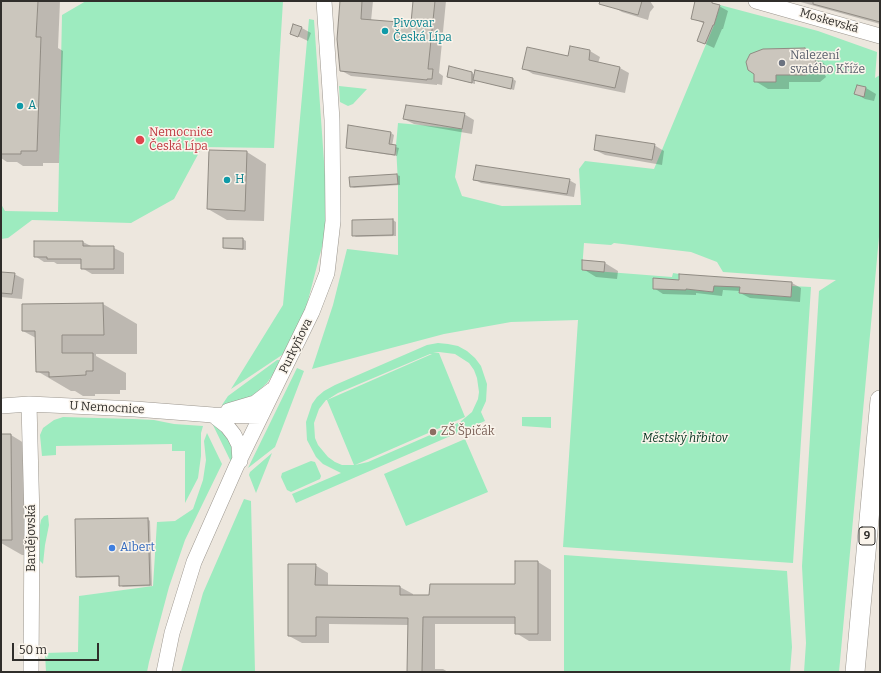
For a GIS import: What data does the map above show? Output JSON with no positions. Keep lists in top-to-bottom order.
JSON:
{
  "streets": {
    "main road": ["9"],
    "street": [
      "Moskevská",
      "Purkyňova",
      "U Nemocnice",
      "Bardějovská"
    ]
  },
  "crossings": [
    ["Purkyňova", "U Nemocnice"],
    ["U Nemocnice", "Bardějovská"]
  ],
  "parks": ["Městský hřbitov"],
  "places": [
    "Pivovar Česká Lípa",
    "Nalezení svatého Kříže",
    "A",
    "Nemocnice Česká Lípa",
    "H",
    "ZŠ Špičák",
    "Albert"
  ],
  "scale_bar": "50 m"
}
